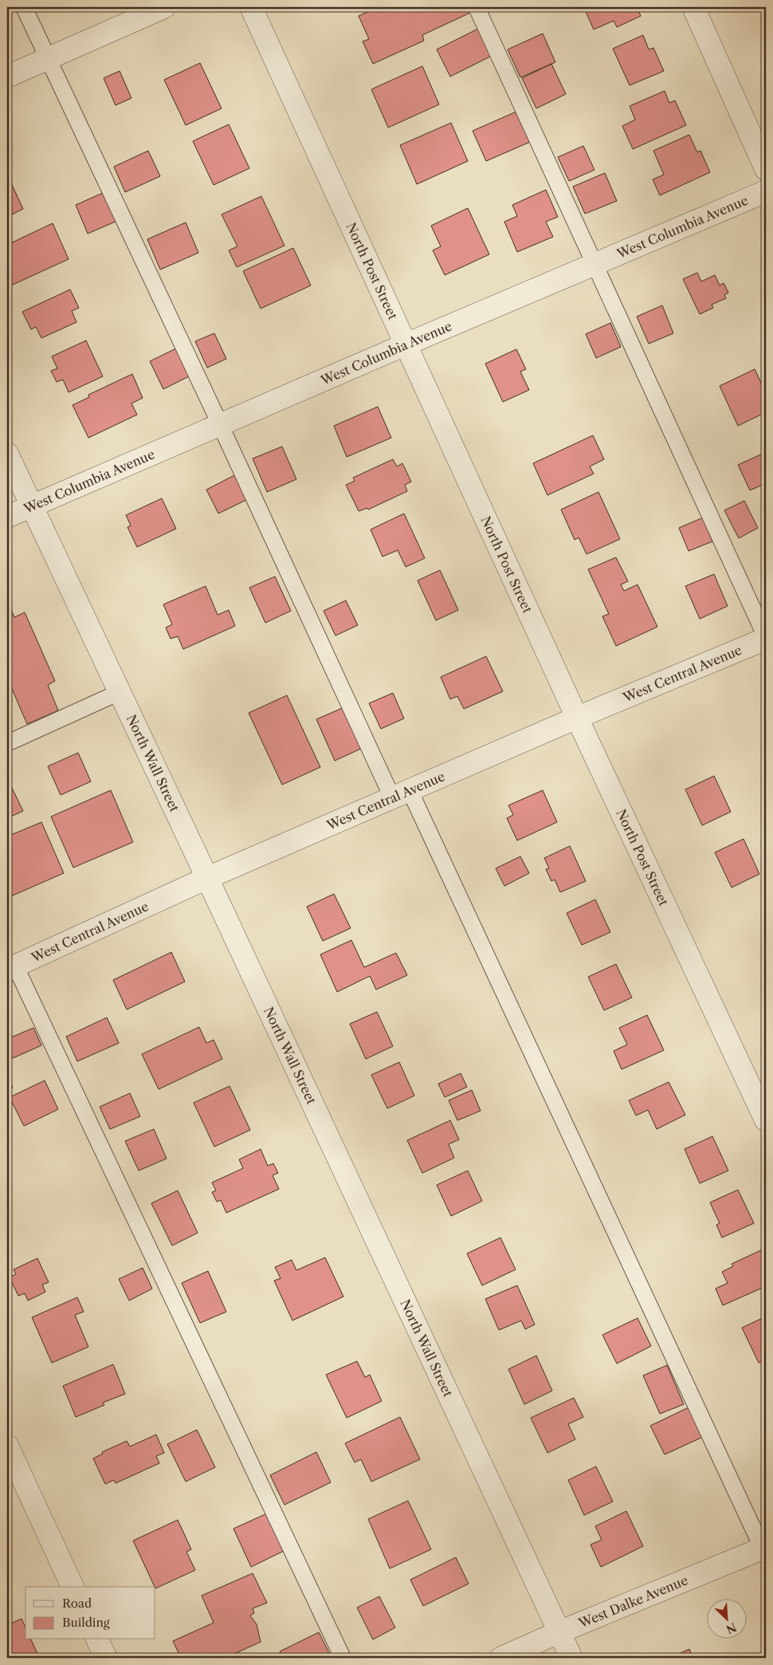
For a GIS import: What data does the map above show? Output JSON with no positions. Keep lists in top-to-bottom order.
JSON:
{
  "streets": {
    "street": [
      "West Columbia Avenue",
      "North Post Street",
      "West Central Avenue",
      "North Wall Street",
      "West Dalke Avenue"
    ]
  },
  "crossings": [
    ["West Columbia Avenue", "North Post Street"],
    ["West Columbia Avenue", "North Wall Street"],
    ["North Post Street", "West Central Avenue"],
    ["West Central Avenue", "North Wall Street"],
    ["North Wall Street", "West Dalke Avenue"]
  ],
  "legend": ["Road", "Building"],
  "north": "bottom right"
}
